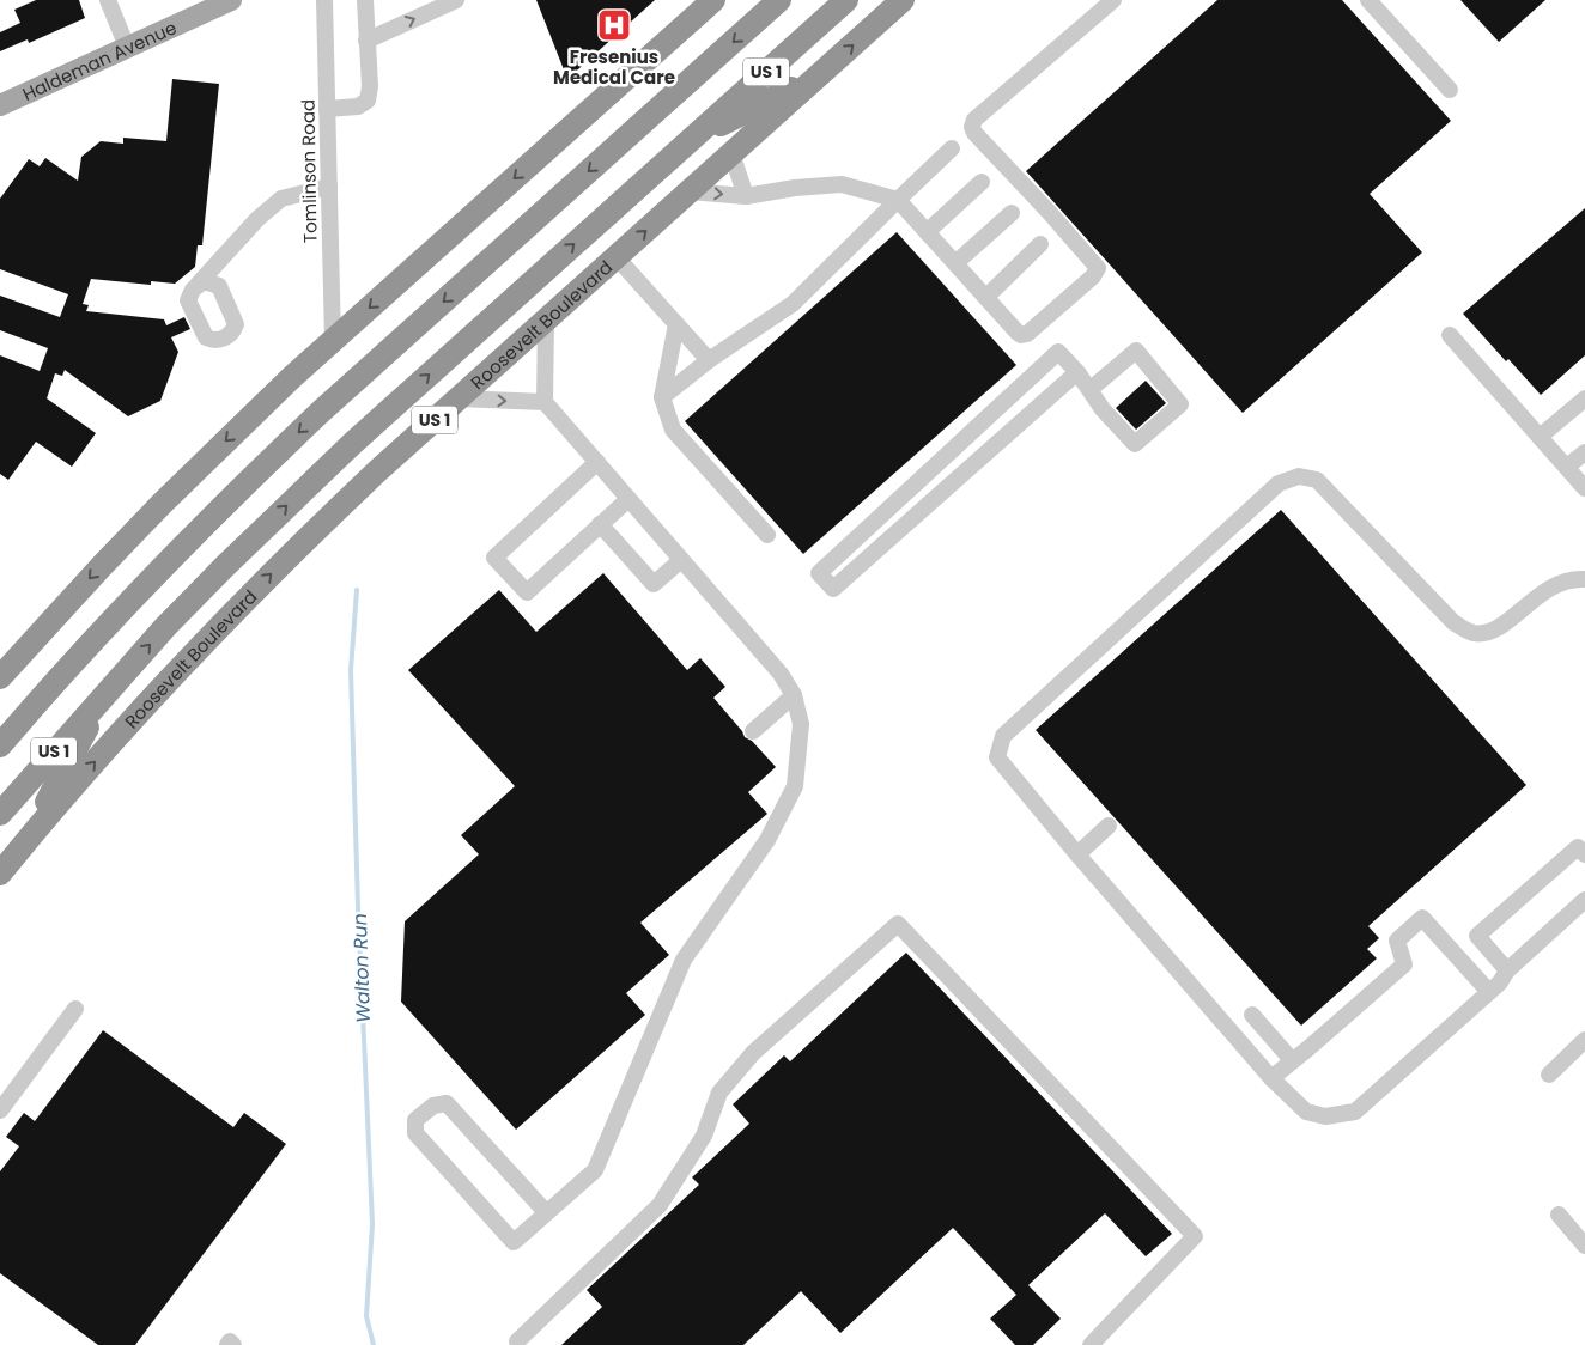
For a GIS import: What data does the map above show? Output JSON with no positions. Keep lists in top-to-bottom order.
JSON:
{
  "streets": {
    "highway": ["US 1", "Roosevelt Boulevard"],
    "main road": ["Haldeman Avenue"],
    "street": ["Tomlinson Road"]
  },
  "water": ["Walton Run"],
  "places": {
    "hospital": ["Fresenius Medical Care"]
  }
}
